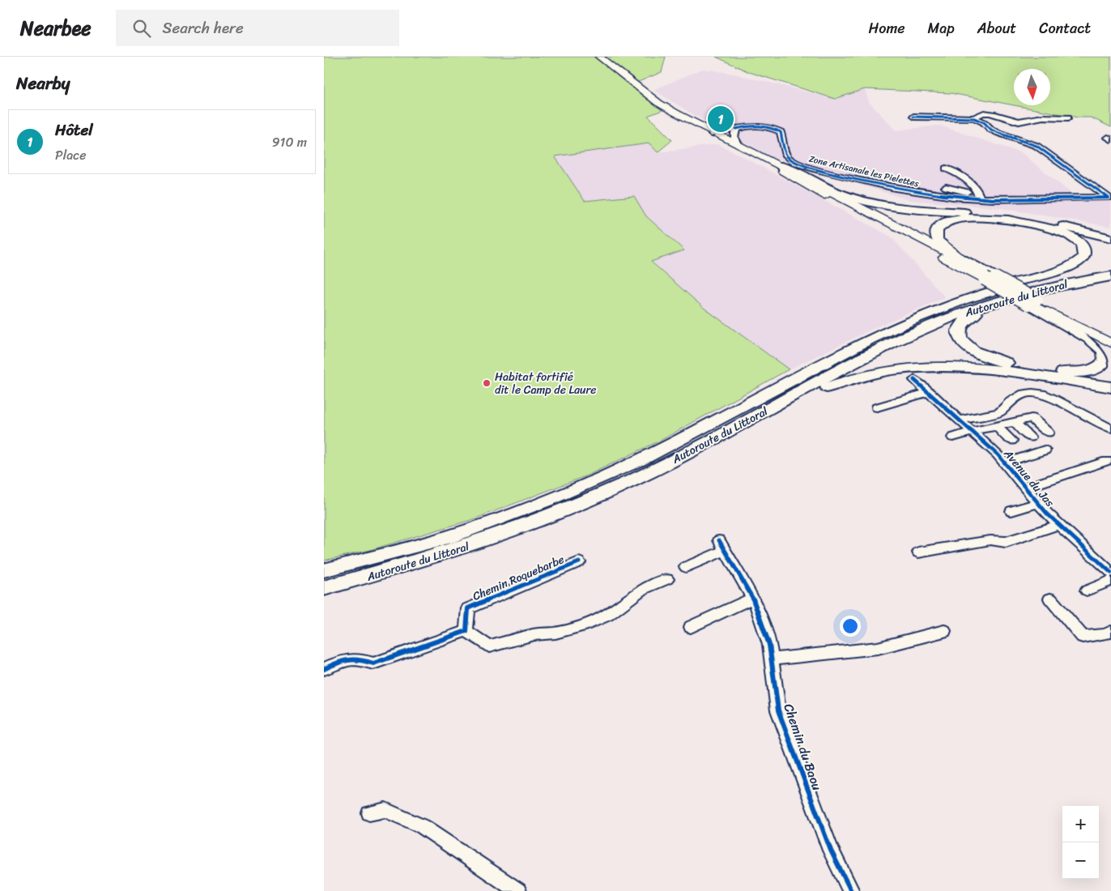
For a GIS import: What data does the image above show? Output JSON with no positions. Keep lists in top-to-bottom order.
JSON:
{
  "streets": {
    "highway": ["Autoroute du Littoral"],
    "street": [
      "Zone Artisanale les Pielettes",
      "Avenue du Jas",
      "Chemin Roquebarbe",
      "Chemin du Baou"
    ]
  },
  "places": ["Habitat fortifié dit le Camp de Laure"],
  "north": "bottom",
  "page": {
    "header": "Nearbee",
    "search": "Search here",
    "nav": [
      "Home",
      "Map",
      "About",
      "Contact"
    ],
    "heading": "Nearby",
    "pins": "1",
    "list": [
      {
        "mark": "1",
        "name": "Hôtel",
        "note": "Place",
        "value": "910 m"
      }
    ],
    "map_buttons": ["+", "−"]
  }
}
